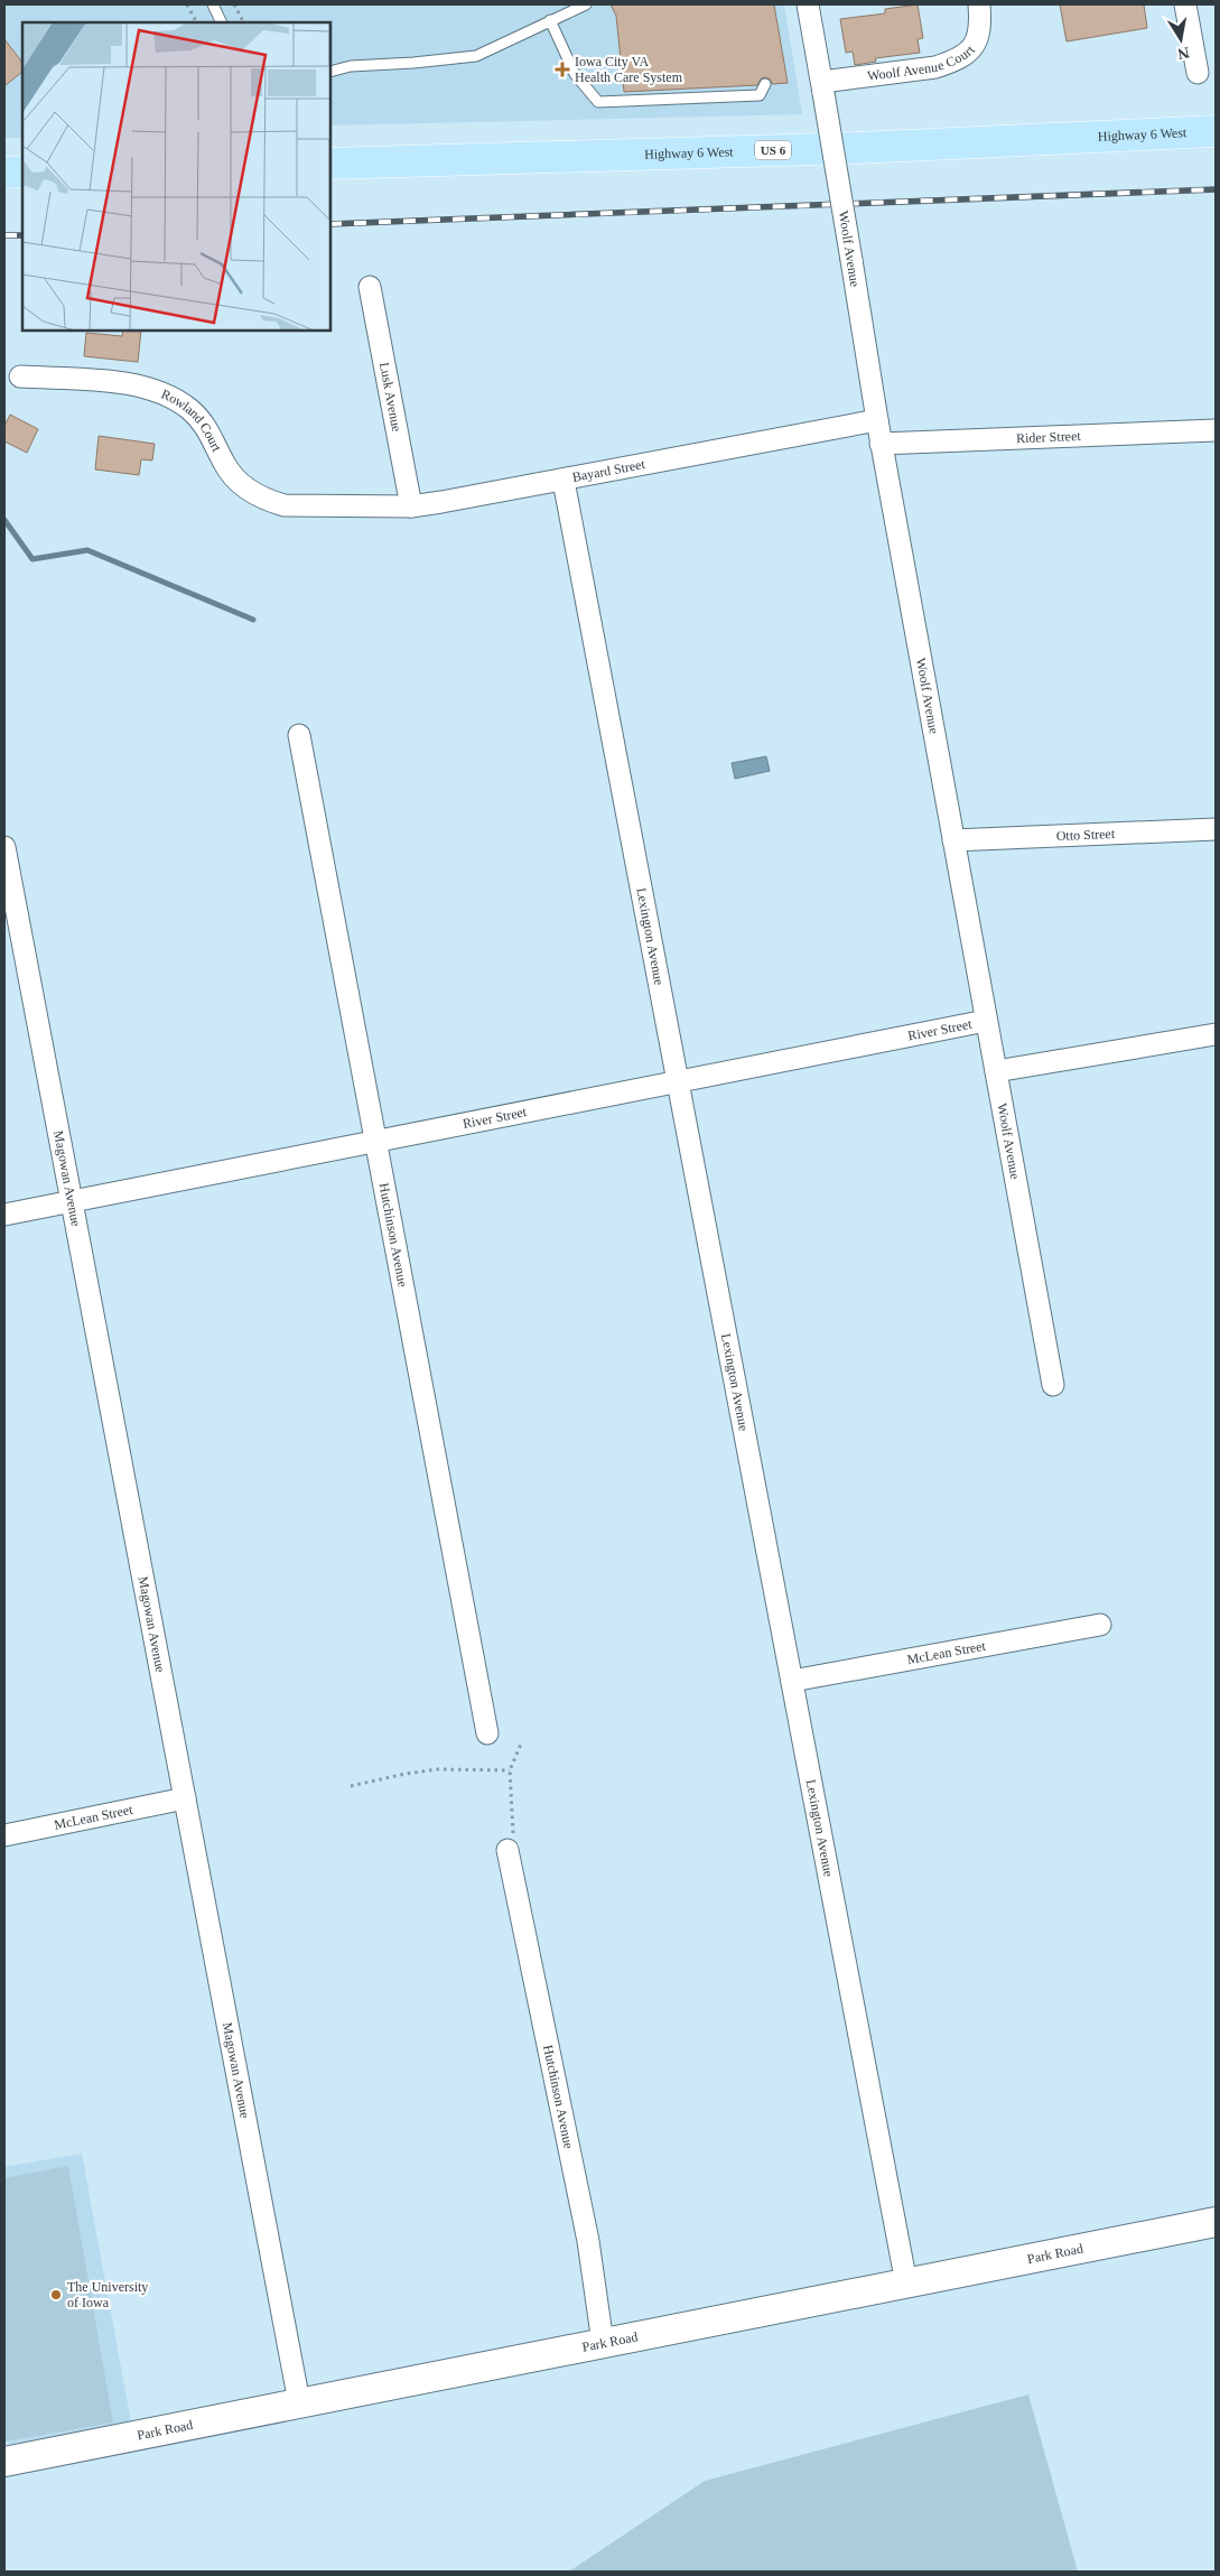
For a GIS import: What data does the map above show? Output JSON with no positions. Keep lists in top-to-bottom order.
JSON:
{
  "streets": {
    "main road": ["Highway 6 West", "US 6"],
    "street": [
      "Woolf Avenue Court",
      "Woolf Avenue",
      "Lusk Avenue",
      "Rowland Court",
      "Rider Street",
      "Bayard Street",
      "Otto Street",
      "Lexington Avenue",
      "River Street",
      "Magowan Avenue",
      "Hutchinson Avenue",
      "McLean Street",
      "Park Road"
    ]
  },
  "crossings": [
    ["Woolf Avenue Court", "Woolf Avenue"],
    ["Woolf Avenue", "Rider Street"],
    ["Woolf Avenue", "Bayard Street"],
    ["Woolf Avenue", "Otto Street"],
    ["Woolf Avenue", "River Street"],
    ["Lusk Avenue", "Bayard Street"],
    ["Rowland Court", "Bayard Street"],
    ["Bayard Street", "Lexington Avenue"],
    ["Lexington Avenue", "River Street"],
    ["Lexington Avenue", "McLean Street"],
    ["Lexington Avenue", "Park Road"],
    ["River Street", "Magowan Avenue"],
    ["River Street", "Hutchinson Avenue"],
    ["Magowan Avenue", "McLean Street"],
    ["Magowan Avenue", "Park Road"],
    ["Hutchinson Avenue", "Park Road"]
  ],
  "places": {
    "health": ["Iowa City VA Health Care System"],
    "other": ["The University of Iowa"]
  },
  "north": "bottom"
}
